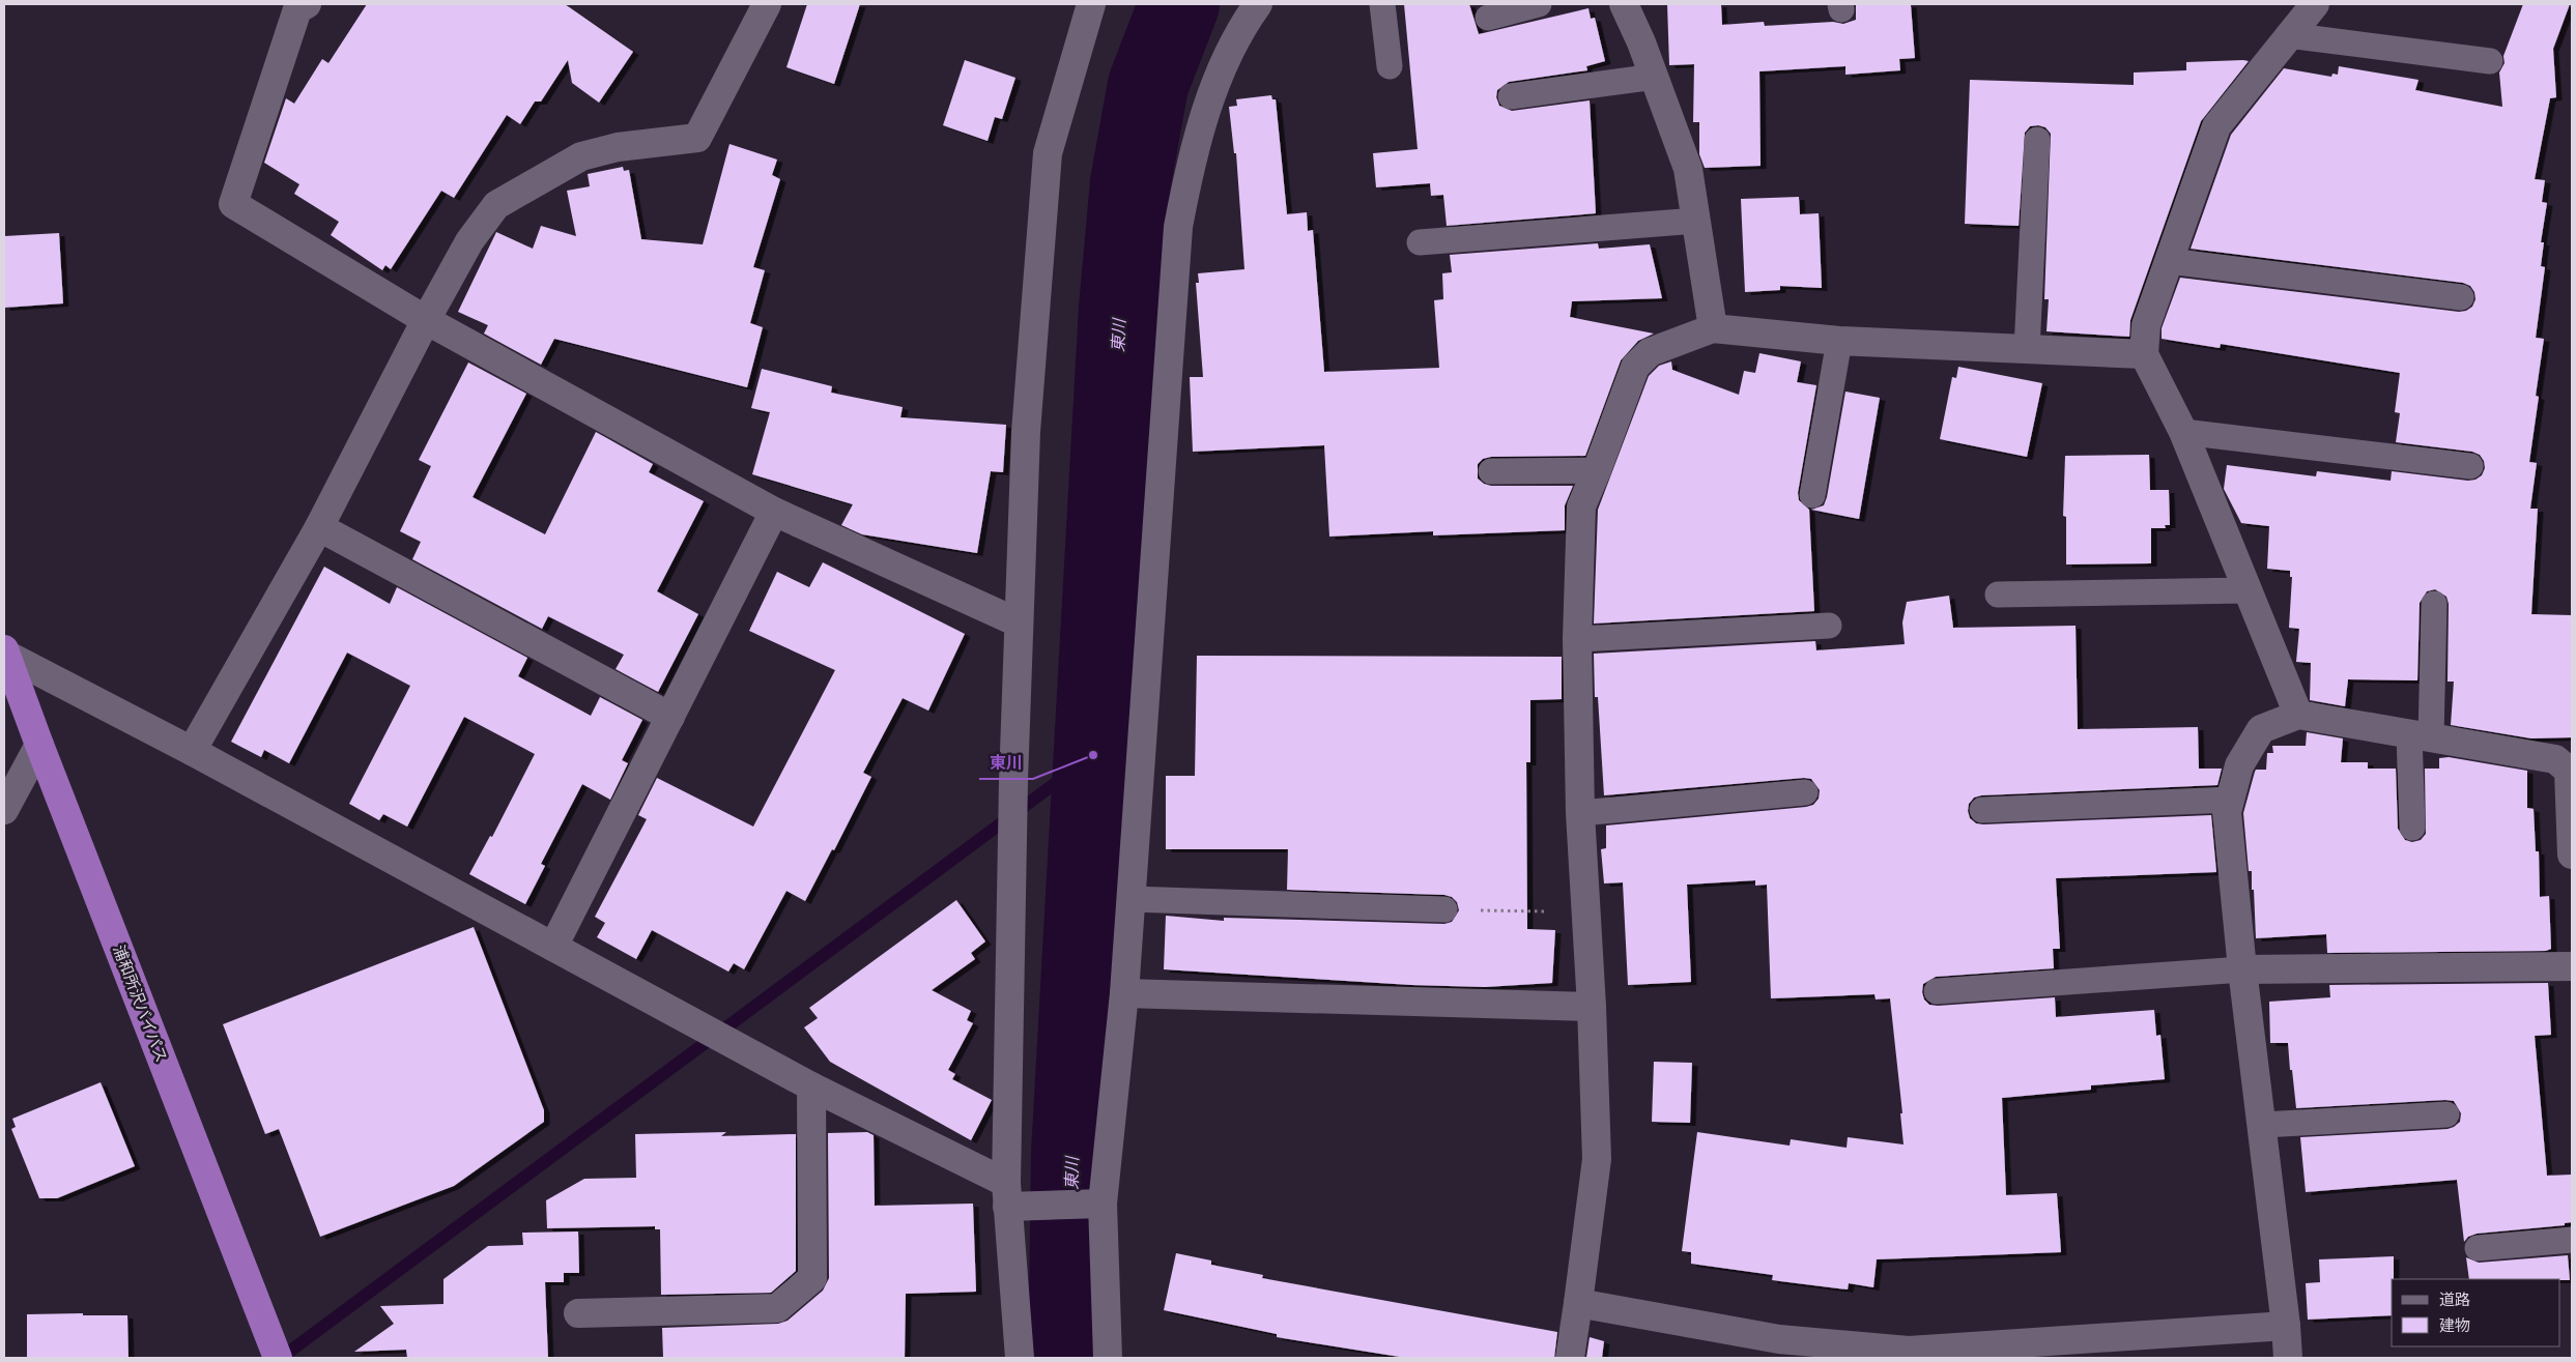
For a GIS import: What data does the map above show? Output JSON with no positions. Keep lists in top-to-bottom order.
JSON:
{
  "streets": {
    "highway": ["浦和所沢バイパス"]
  },
  "water": ["東川"],
  "places": ["東川"],
  "legend": ["道路", "建物"]
}
